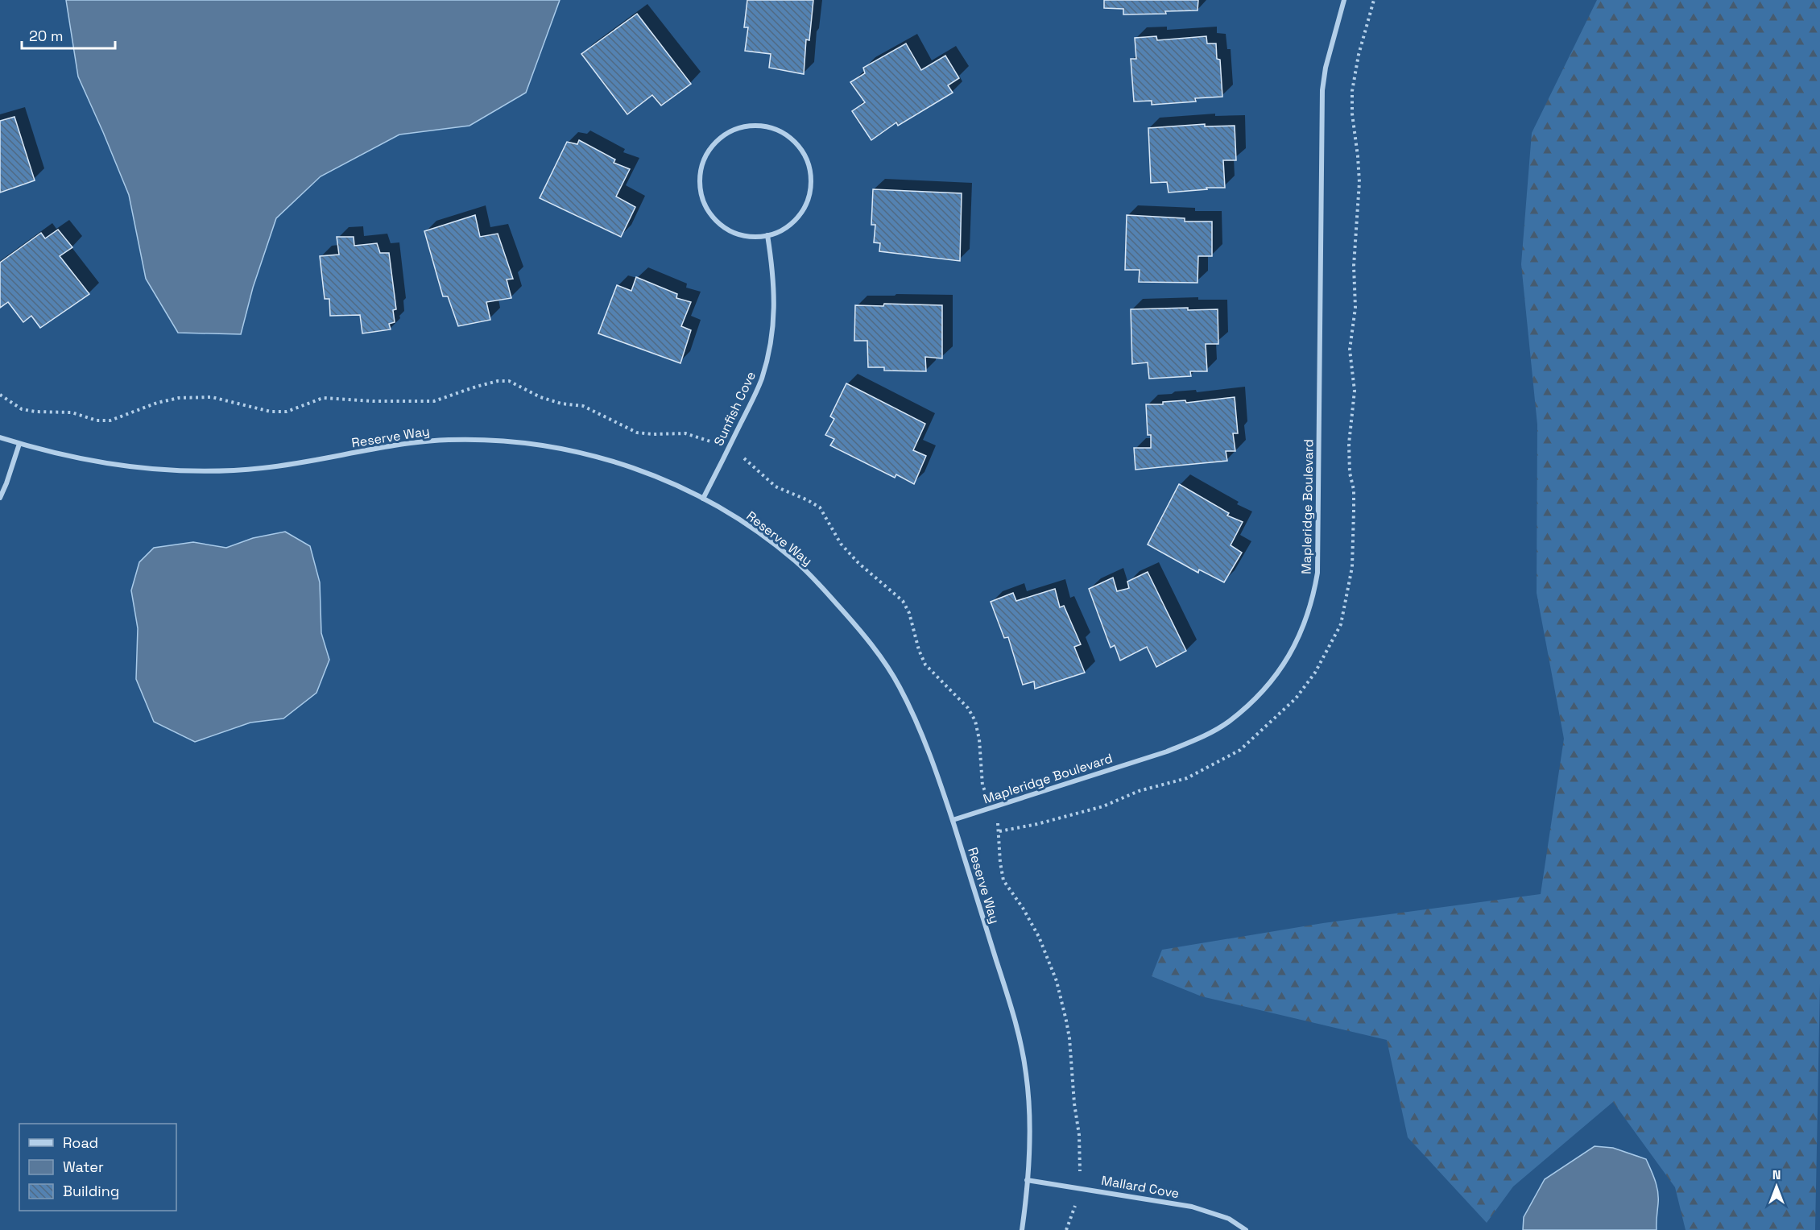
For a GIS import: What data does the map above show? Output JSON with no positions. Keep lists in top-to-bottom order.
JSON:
{
  "streets": {
    "street": [
      "Sunfish Cove",
      "Reserve Way",
      "Mapleridge Boulevard",
      "Mallard Cove"
    ]
  },
  "crossings": [
    ["Sunfish Cove", "Reserve Way"],
    ["Reserve Way", "Mapleridge Boulevard"],
    ["Reserve Way", "Mallard Cove"]
  ],
  "legend": ["Road", "Water", "Building"],
  "scale_bar": "20 m",
  "north": "top"
}
